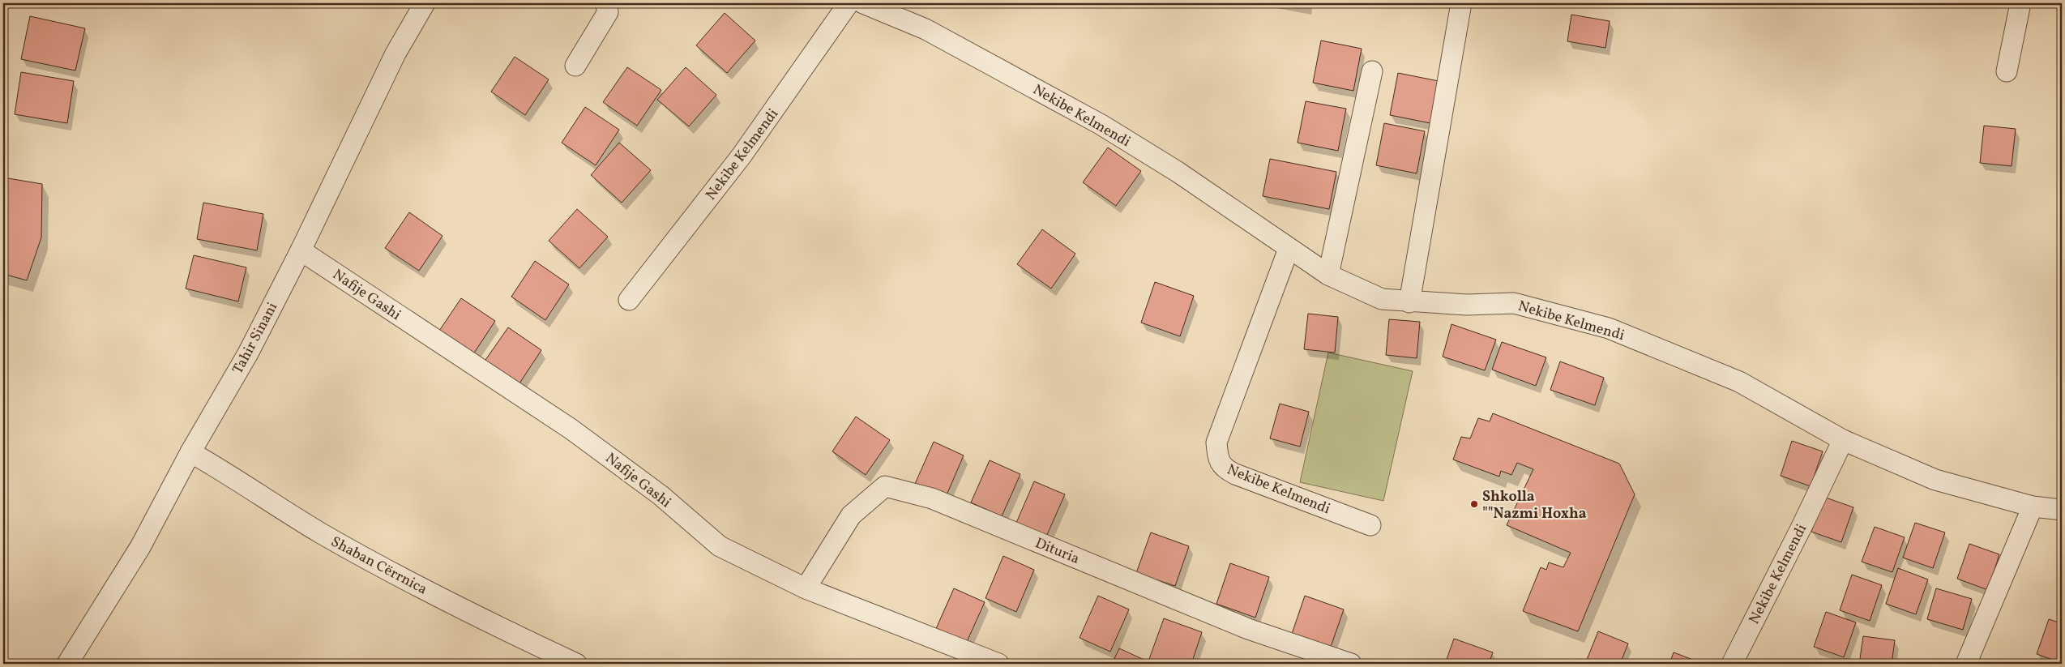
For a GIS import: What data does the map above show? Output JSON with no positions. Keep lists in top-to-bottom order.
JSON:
{
  "streets": {
    "street": [
      "Nekibe Kelmendi",
      "Nafije Gashi",
      "Tahir Sinani",
      "Dituria",
      "Shaban Cërrnica"
    ]
  },
  "crossings": [
    ["Nafije Gashi", "Tahir Sinani"],
    ["Nafije Gashi", "Dituria"],
    ["Tahir Sinani", "Shaban Cërrnica"]
  ],
  "places": ["Shkolla \"\"Nazmi Hoxha"]
}
